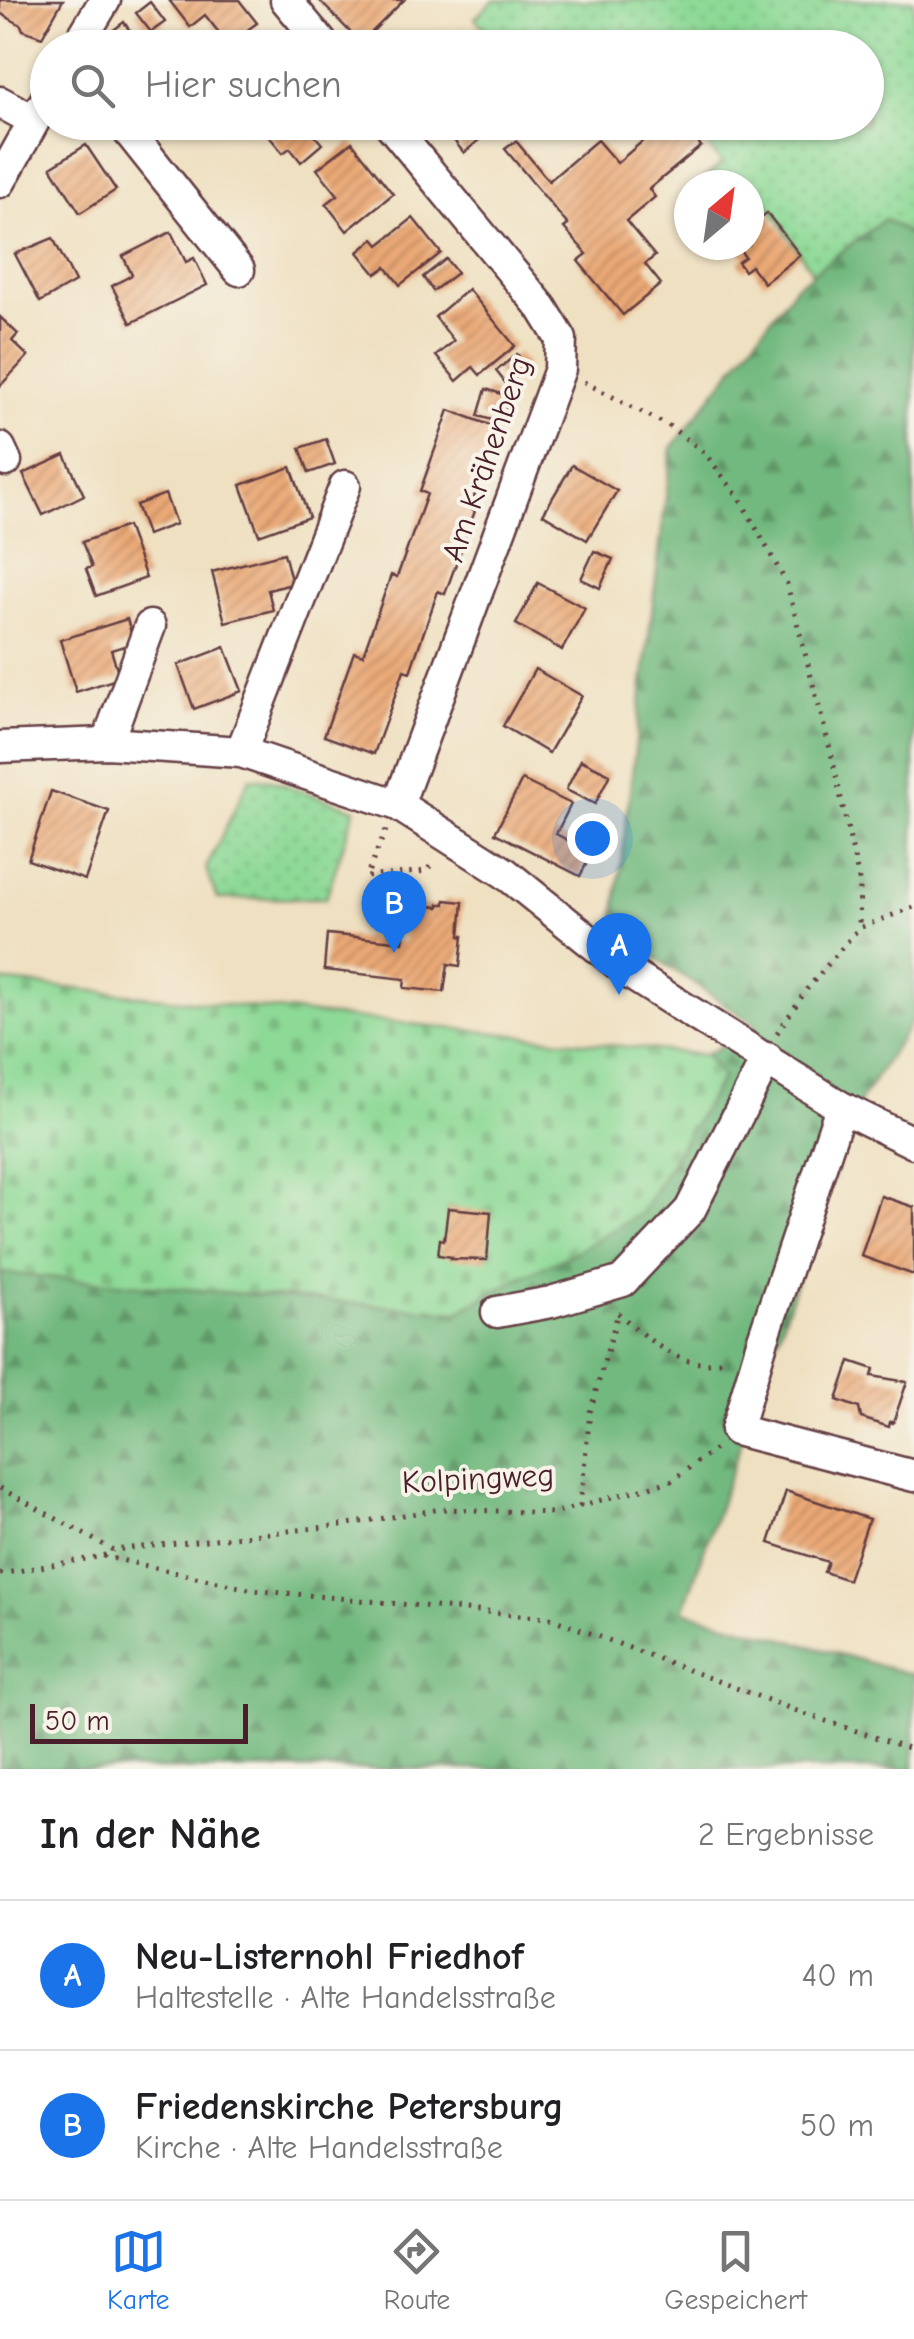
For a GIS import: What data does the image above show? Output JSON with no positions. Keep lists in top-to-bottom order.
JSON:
{
  "streets": {
    "street": ["Am Krähenberg"],
    "path": ["Kolpingweg"]
  },
  "scale_bar": "50 m",
  "north": "top right",
  "page": {
    "search": "Hier suchen",
    "pins": ["B", "A"],
    "scale": "50 m",
    "heading": ["In der Nähe", "2 Ergebnisse"],
    "list": [
      {
        "mark": "A",
        "name": "Neu-Listernohl Friedhof",
        "note": "Haltestelle · Alte Handelsstraße",
        "value": "40 m"
      },
      {
        "mark": "B",
        "name": "Friedenskirche Petersburg",
        "note": "Kirche · Alte Handelsstraße",
        "value": "50 m"
      }
    ],
    "nav": ["Karte", "Route", "Gespeichert"]
  }
}
